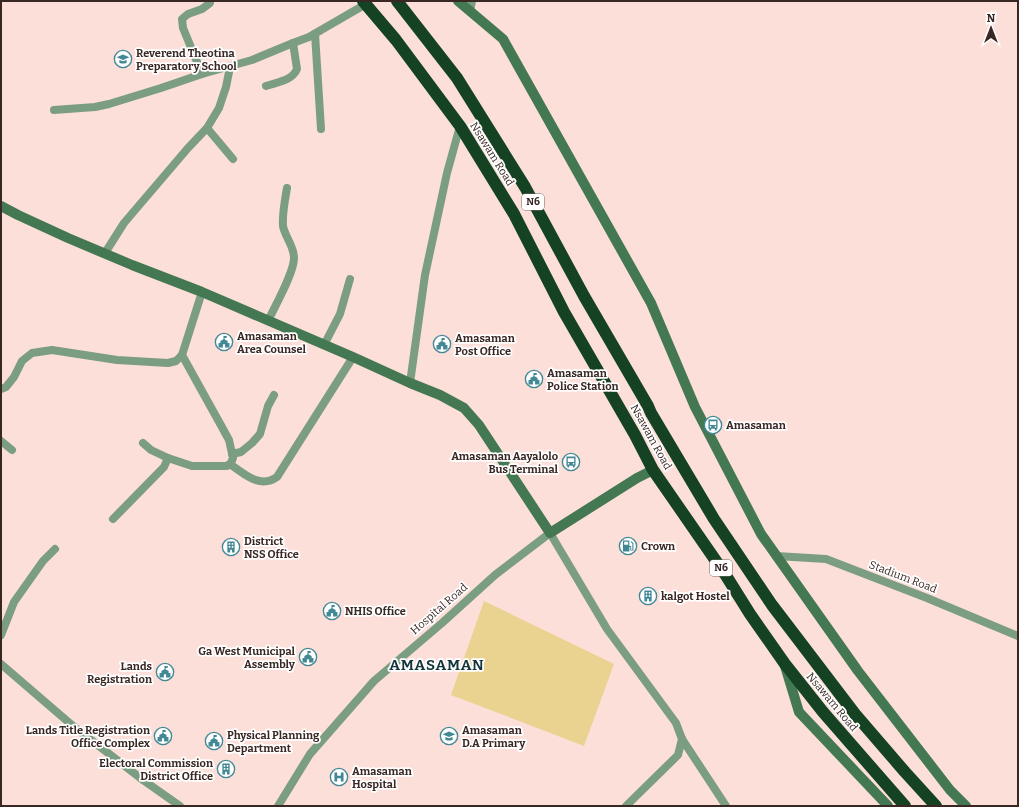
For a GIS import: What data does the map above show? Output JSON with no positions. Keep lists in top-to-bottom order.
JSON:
{
  "streets": {
    "highway": ["Nsawam Road", "N6"],
    "main road": ["Hospital Road"],
    "street": ["Stadium Road"]
  },
  "crossings": [
    ["Nsawam Road", "Hospital Road"]
  ],
  "districts": ["AMASAMAN"],
  "places": {
    "school or university": ["Reverend Theotina Preparatory School", "Amasaman D.A Primary"],
    "public building": [
      "Amasaman Area Counsel",
      "Amasaman Post Office",
      "Amasaman Police Station",
      "NHIS Office",
      "Ga West Municipal Assembly",
      "Lands Registration",
      "Lands Title Registration Office Complex",
      "Physical Planning Department"
    ],
    "bus stop": ["Amasaman", "Amasaman Aayalolo Bus Terminal"],
    "fuel station": ["Crown"],
    "building": ["District NSS Office", "kalgot Hostel", "Electoral Commission District Office"],
    "hospital": ["Amasaman Hospital"]
  },
  "north": "top"
}
